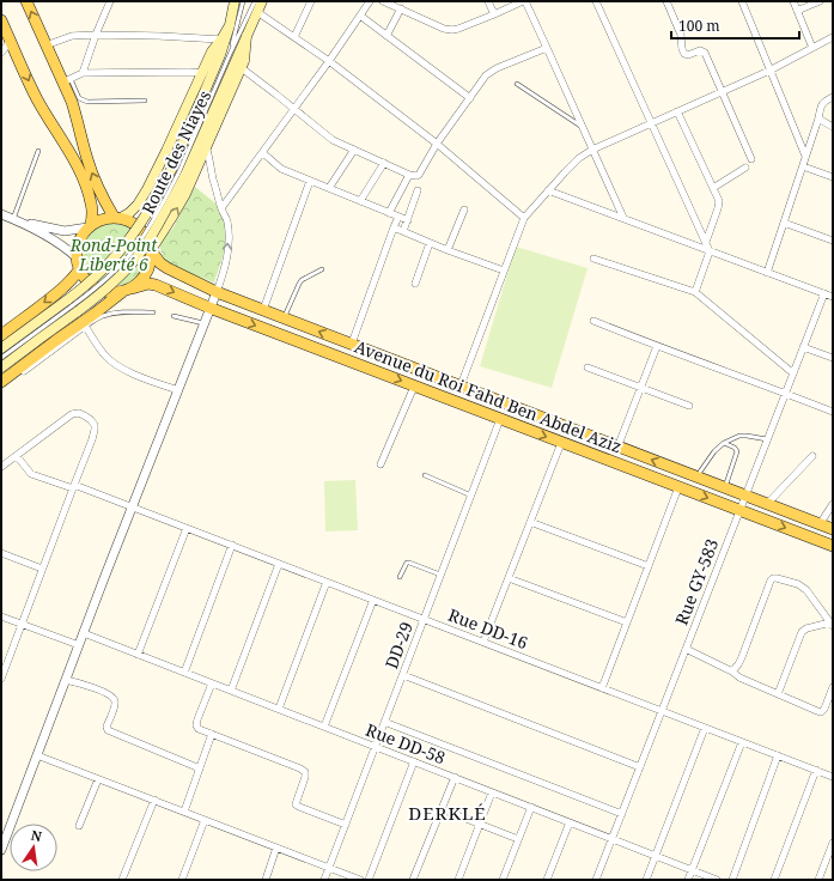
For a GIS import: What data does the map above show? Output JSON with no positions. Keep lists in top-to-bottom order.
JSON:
{
  "streets": {
    "main road": ["Route des Niayes", "Avenue du Roi Fahd Ben Abdel Aziz"],
    "street": [
      "Rue GY-583",
      "Rue DD-16",
      "DD-29",
      "Rue DD-58"
    ]
  },
  "crossings": [
    ["Avenue du Roi Fahd Ben Abdel Aziz", "Rue GY-583"],
    ["Avenue du Roi Fahd Ben Abdel Aziz", "DD-29"],
    ["Rue GY-583", "Rue DD-16"],
    ["Rue GY-583", "Rue DD-58"],
    ["Rue DD-16", "DD-29"],
    ["DD-29", "Rue DD-58"]
  ],
  "districts": ["DERKLÉ"],
  "parks": ["Rond-Point Liberté 6"],
  "scale_bar": "100 m",
  "north": "top"
}
